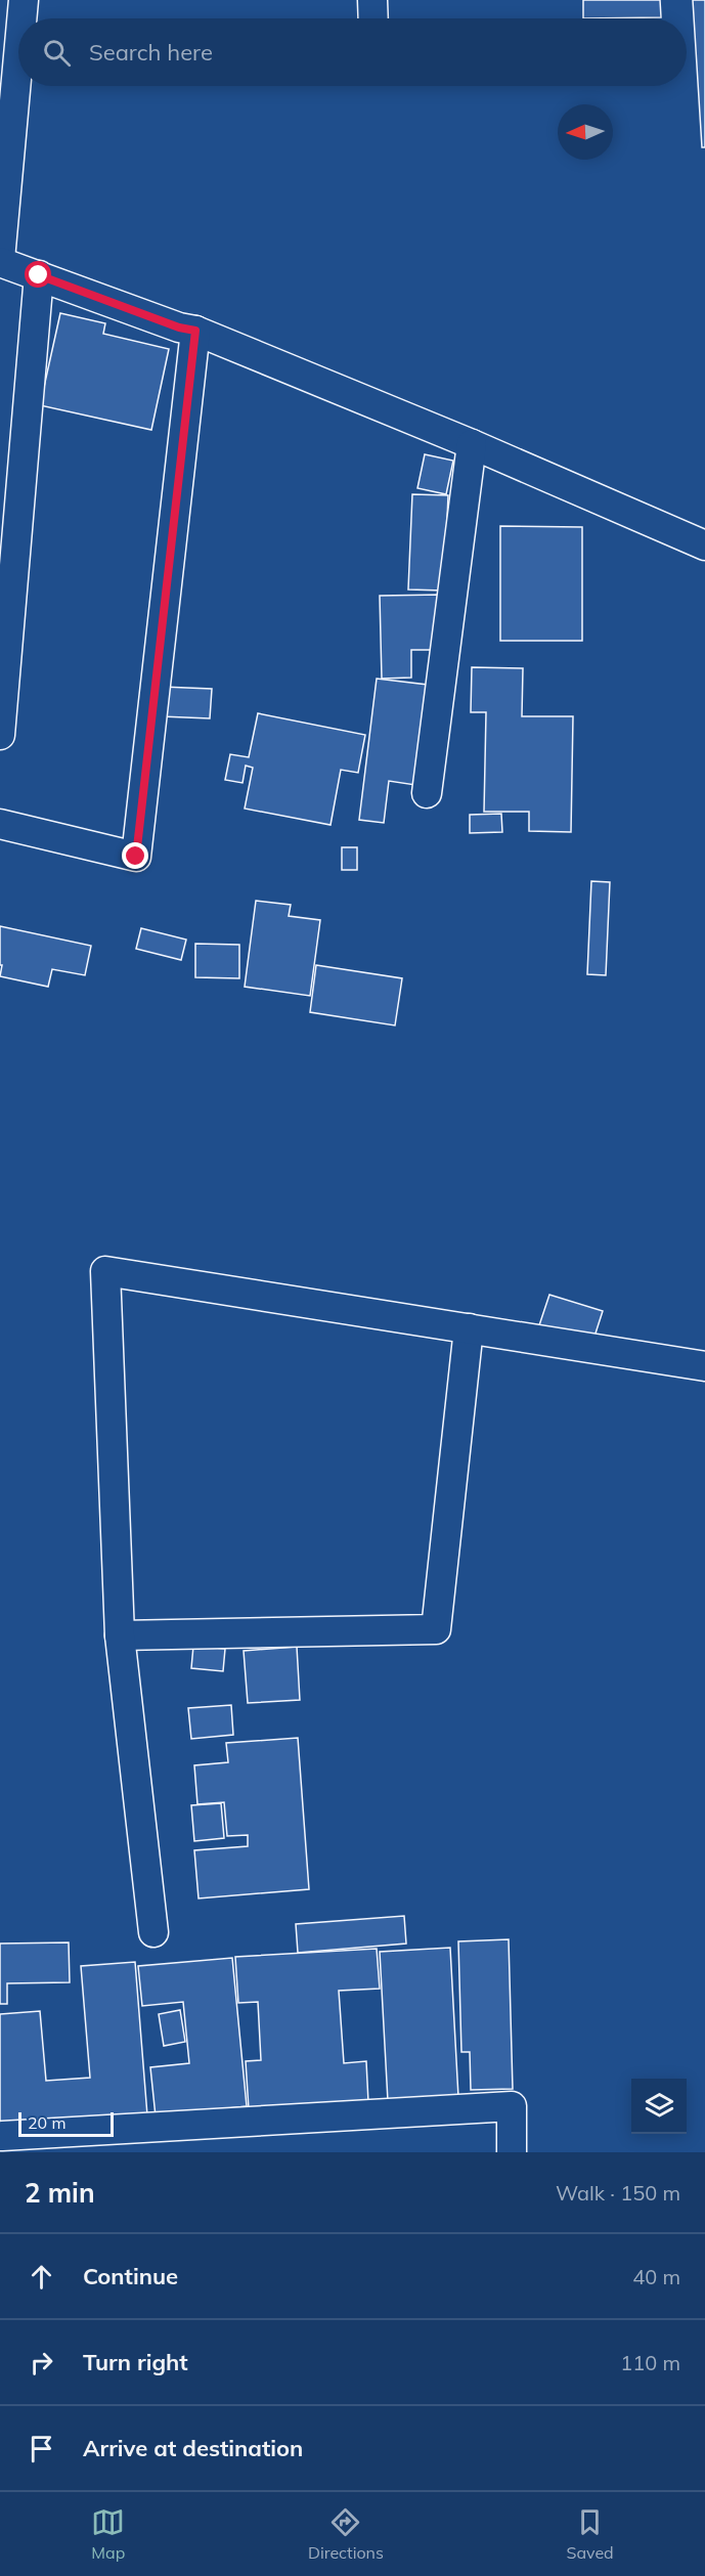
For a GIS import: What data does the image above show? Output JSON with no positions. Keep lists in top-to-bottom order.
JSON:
{
  "scale_bar": "20 m",
  "north": "left",
  "page": {
    "search": "Search here",
    "scale": "20 m",
    "heading": ["2 min", "Walk · 150 m"],
    "list": [
      ["Continue", "40 m"],
      ["Turn right", "110 m"],
      "Arrive at destination"
    ],
    "nav": ["Map", "Directions", "Saved"]
  }
}
